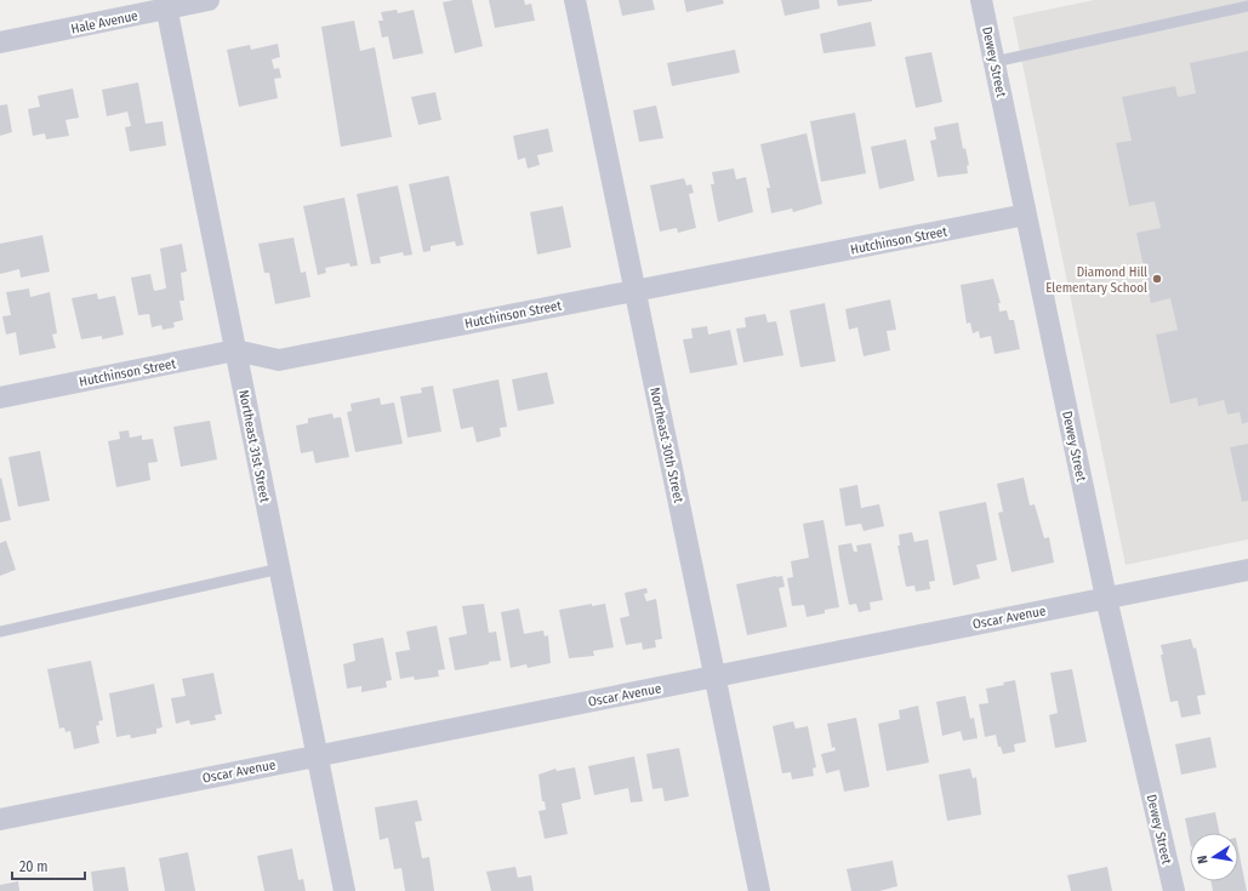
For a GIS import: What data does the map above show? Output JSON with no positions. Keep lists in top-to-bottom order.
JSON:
{
  "streets": {
    "street": [
      "Hale Avenue",
      "Dewey Street",
      "Hutchinson Street",
      "Northeast 30th Street",
      "Northeast 31st Street",
      "Oscar Avenue"
    ]
  },
  "crossings": [
    ["Hale Avenue", "Northeast 31st Street"],
    ["Dewey Street", "Hutchinson Street"],
    ["Dewey Street", "Oscar Avenue"],
    ["Hutchinson Street", "Northeast 30th Street"],
    ["Hutchinson Street", "Northeast 31st Street"],
    ["Northeast 30th Street", "Oscar Avenue"],
    ["Northeast 31st Street", "Oscar Avenue"]
  ],
  "places": ["Diamond Hill Elementary School"],
  "scale_bar": "20 m",
  "north": "left"
}
